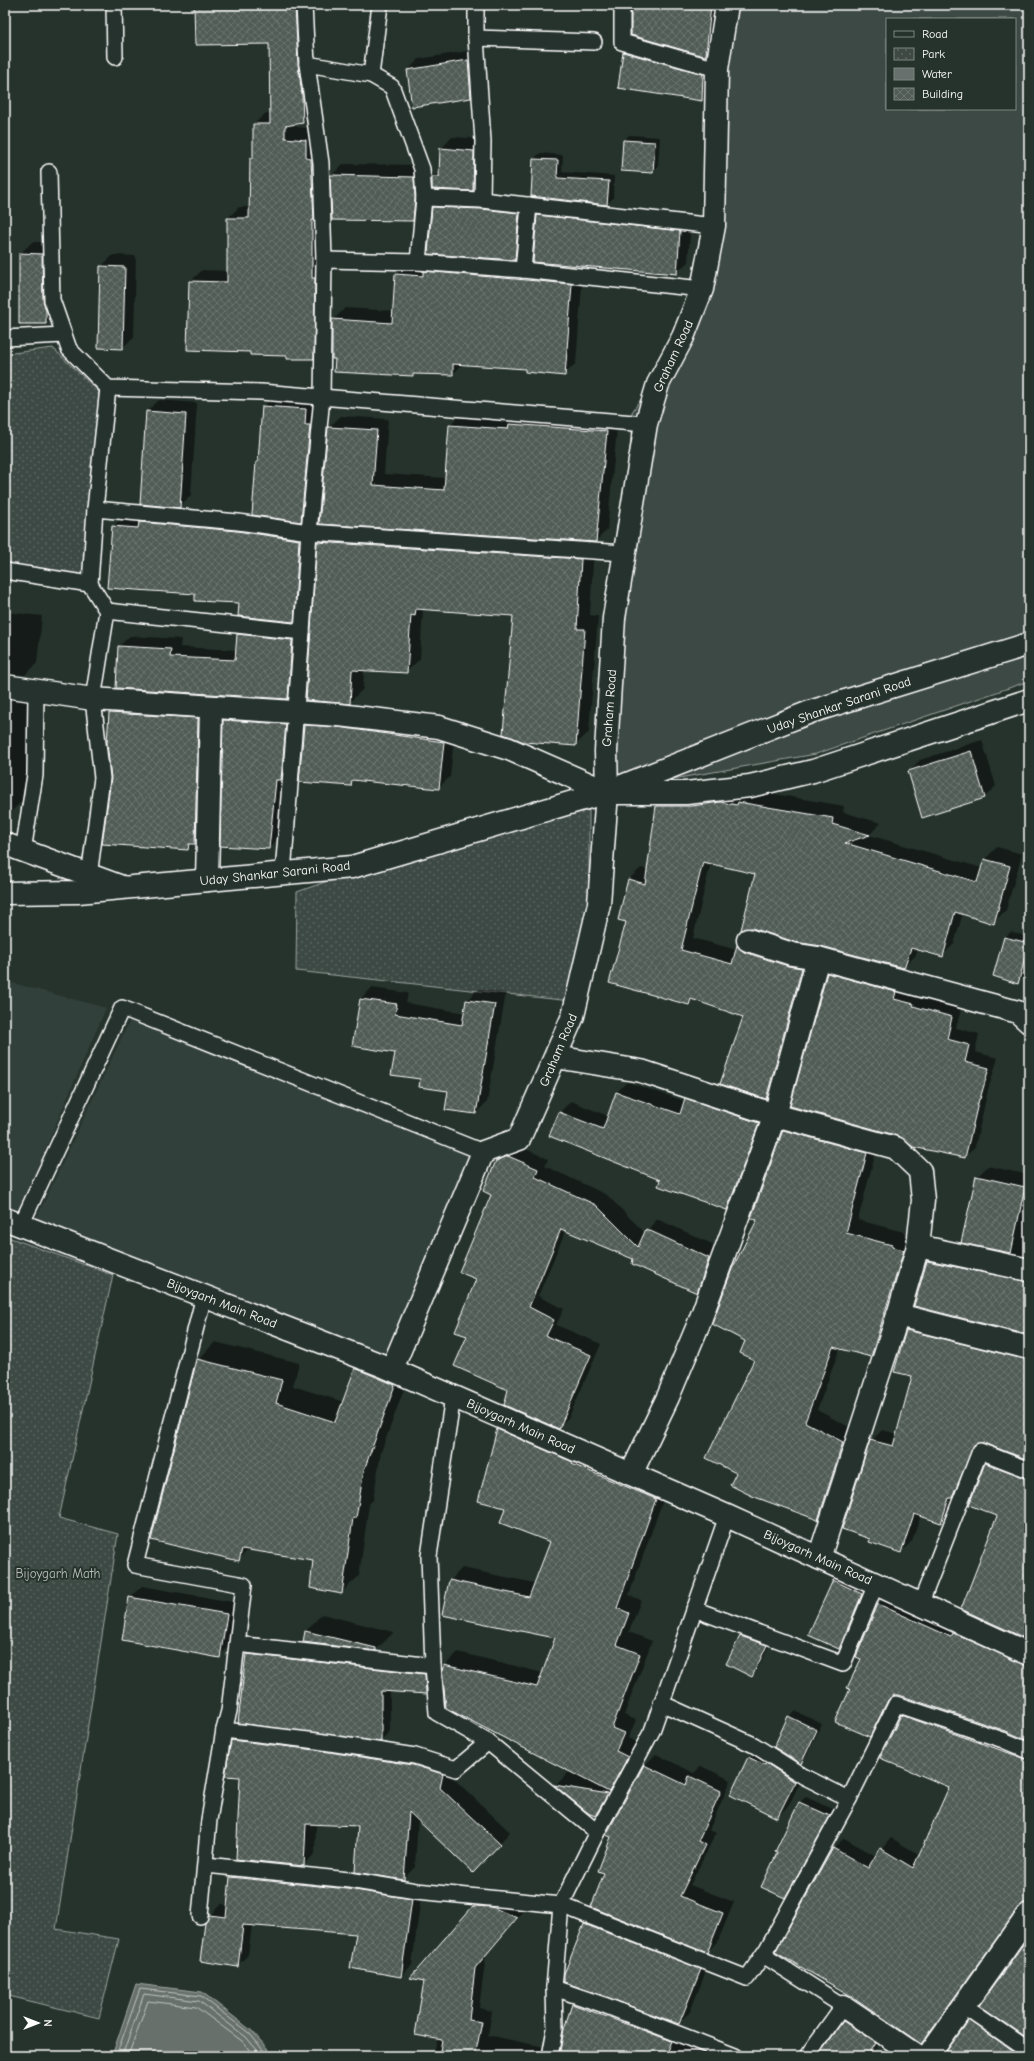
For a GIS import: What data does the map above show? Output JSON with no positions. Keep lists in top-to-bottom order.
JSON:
{
  "streets": {
    "street": ["Graham Road", "Uday Shankar Sarani Road", "Bijoygarh Main Road"]
  },
  "crossings": [
    ["Graham Road", "Uday Shankar Sarani Road"]
  ],
  "parks": ["Bijoygarh Math"],
  "legend": [
    "Road",
    "Park",
    "Water",
    "Building"
  ],
  "north": "right"
}
